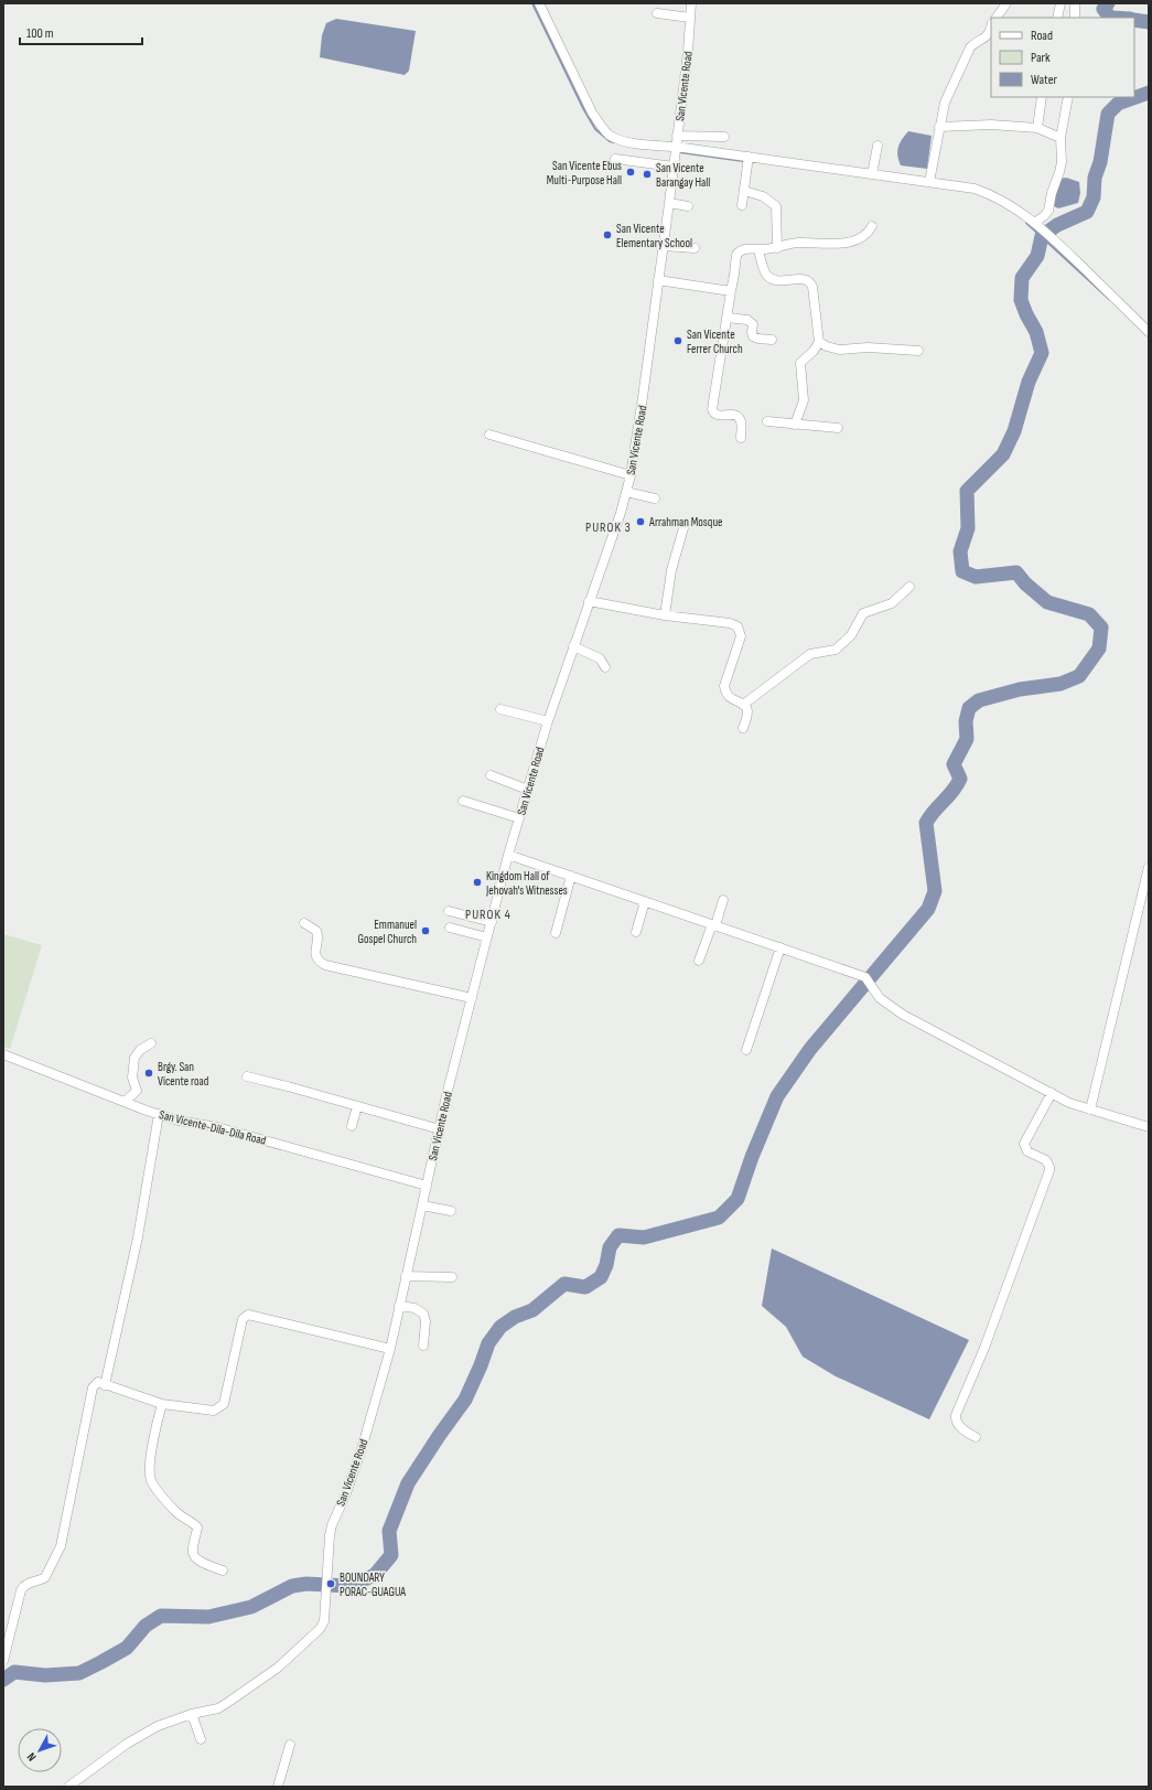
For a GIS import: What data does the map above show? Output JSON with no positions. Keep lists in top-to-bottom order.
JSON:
{
  "streets": {
    "street": ["San Vicente Road", "San Vicente-Dila-Dila Road"]
  },
  "crossings": [
    ["San Vicente Road", "San Vicente-Dila-Dila Road"]
  ],
  "districts": ["PUROK 3", "PUROK 4"],
  "places": [
    "San Vicente Ebus Multi-Purpose Hall",
    "San Vicente Barangay Hall",
    "San Vicente Elementary School",
    "San Vicente Ferrer Church",
    "Arrahman Mosque",
    "Kingdom Hall of Jehovah's Witnesses",
    "Emmanuel Gospel Church",
    "Brgy. San Vicente road",
    "BOUNDARY PORAC-GUAGUA"
  ],
  "legend": ["Road", "Park", "Water"],
  "scale_bar": "100 m",
  "north": "bottom left"
}
